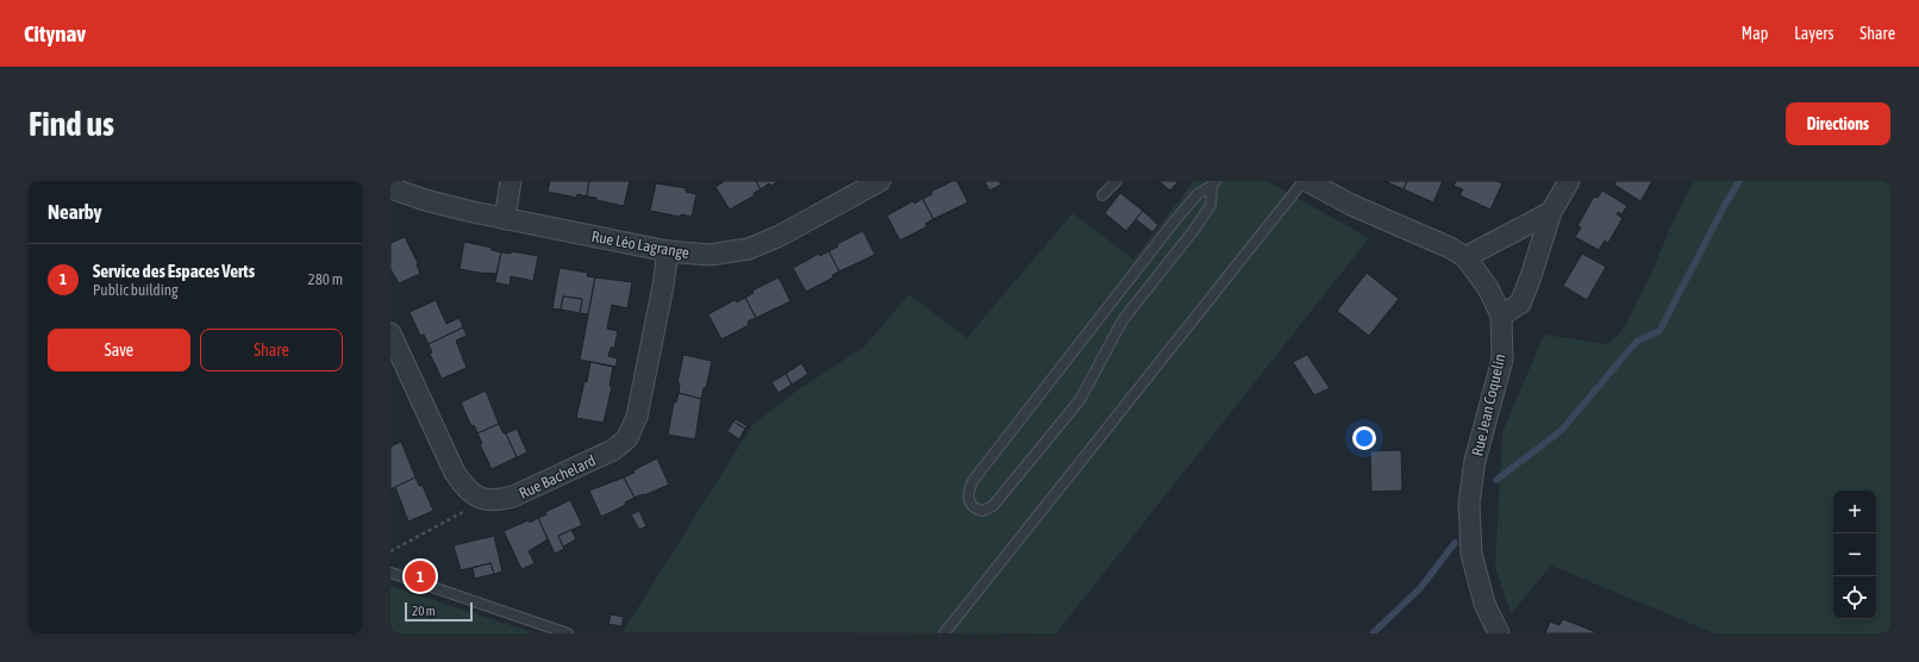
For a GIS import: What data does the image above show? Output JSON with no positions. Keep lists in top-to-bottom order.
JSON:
{
  "streets": {
    "street": ["Rue Léo Lagrange", "Rue Jean Coquelin", "Rue Bachelard"]
  },
  "crossings": [
    ["Rue Léo Lagrange", "Rue Bachelard"]
  ],
  "scale_bar": "20 m",
  "page": {
    "header": "Citynav",
    "nav": ["Map", "Layers", "Share"],
    "buttons": [
      "Directions",
      ["Save", "Share"]
    ],
    "title": "Find us",
    "heading": "Nearby",
    "list": [
      {
        "mark": "1",
        "name": "Service des Espaces Verts",
        "note": "Public building",
        "value": "280 m"
      }
    ],
    "map_buttons": ["+", "−"],
    "pins": "1",
    "scale": "20 m"
  }
}
